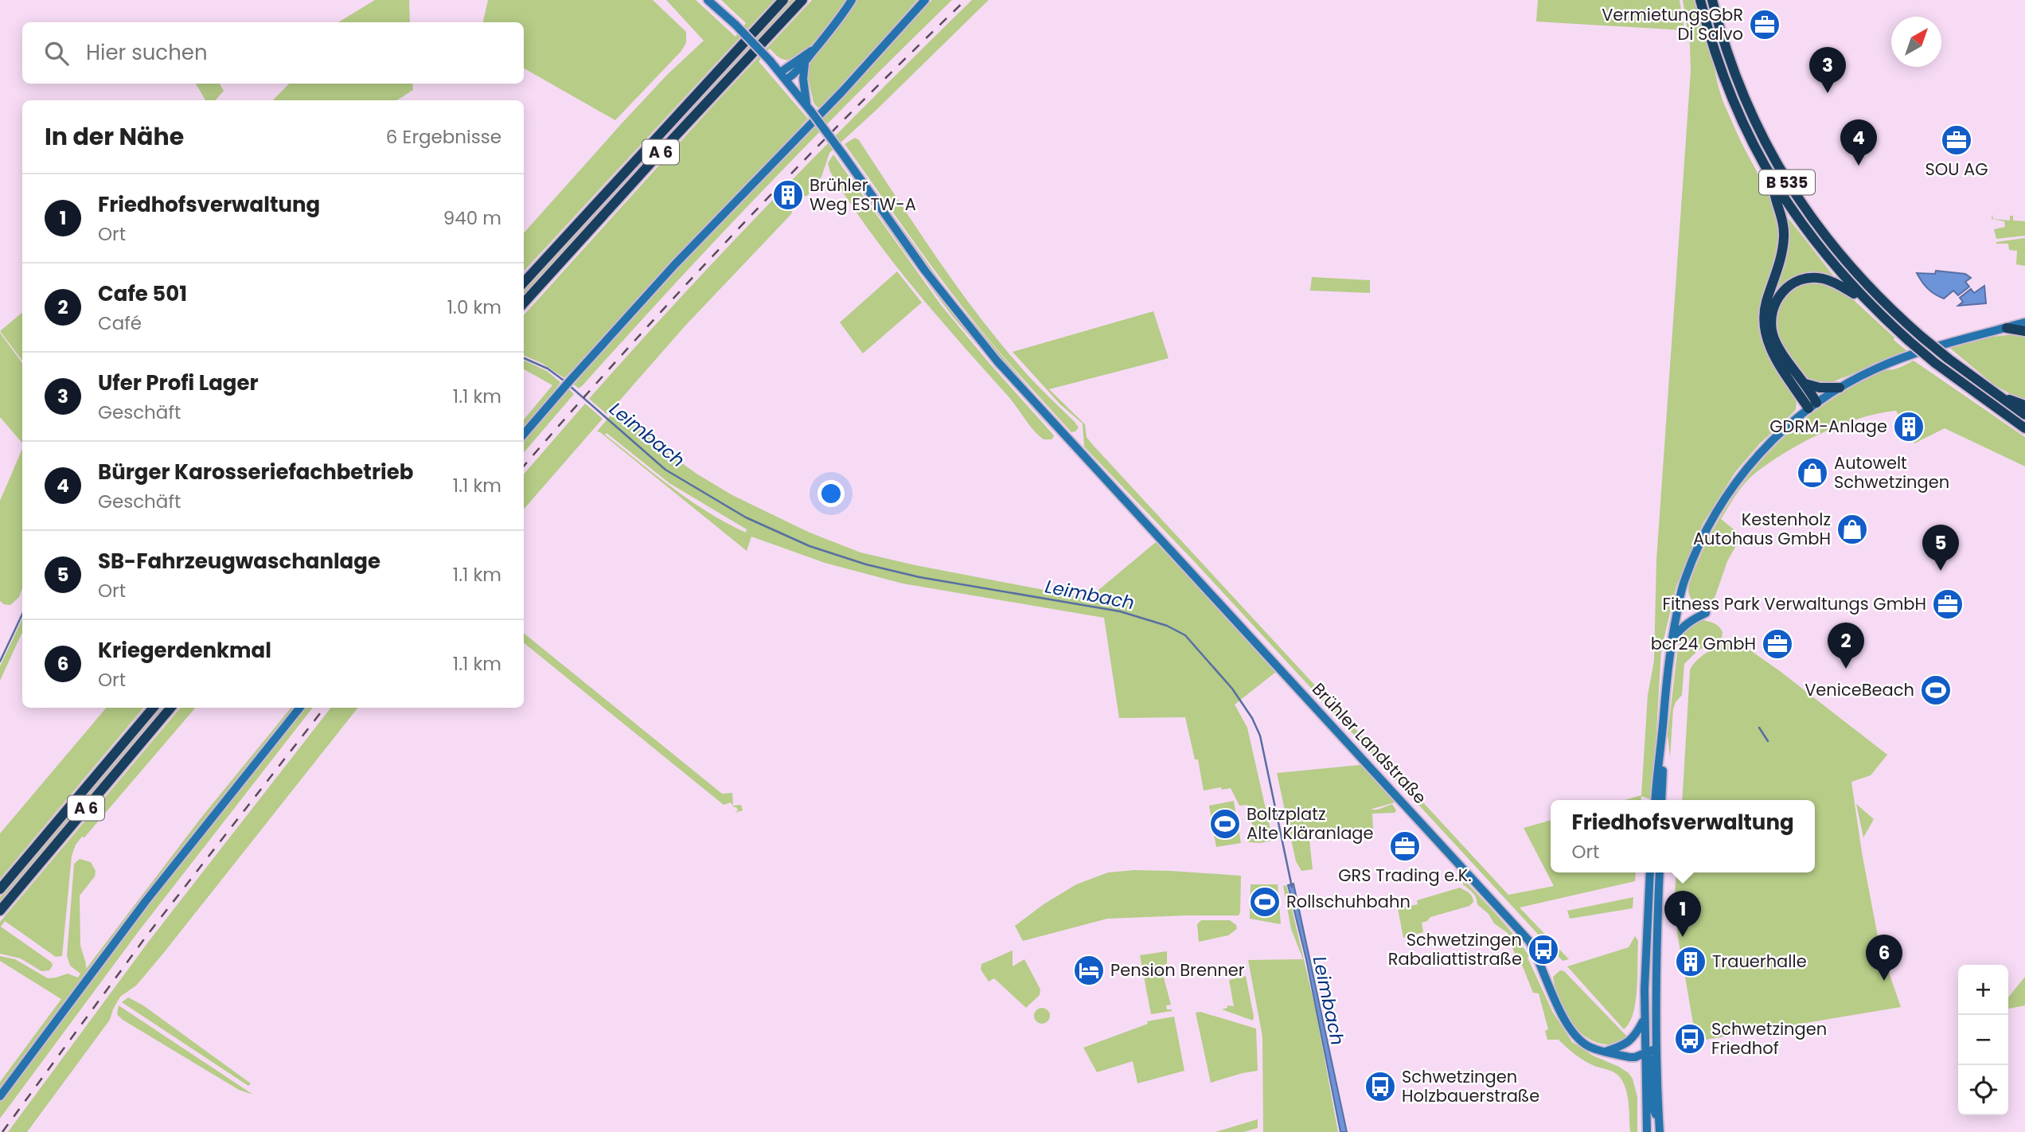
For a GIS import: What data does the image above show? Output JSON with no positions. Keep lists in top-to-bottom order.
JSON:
{
  "streets": {
    "highway": ["A 6", "B 535"],
    "main road": ["Brühler Landstraße"]
  },
  "water": ["Leimbach"],
  "places": {
    "office": [
      "VermietungsGbR Di Salvo",
      "SOU AG",
      "Fitness Park Verwaltungs GmbH",
      "bcr24 GmbH",
      "GRS Trading e.K."
    ],
    "building": ["Brühler Weg ESTW-A", "GDRM-Anlage", "Trauerhalle"],
    "shop": ["Autowelt Schwetzingen", "Kestenholz Autohaus GmbH"],
    "sports": ["VeniceBeach", "Boltzplatz Alte Kläranlage", "Rollschuhbahn"],
    "bus stop": ["Schwetzingen Rabaliattistraße", "Schwetzingen Friedhof", "Schwetzingen Holzbauerstraße"],
    "hotel": ["Pension Brenner"]
  },
  "north": "top right",
  "page": {
    "search": "Hier suchen",
    "pins": [
      "3",
      "4",
      "5",
      "2",
      "1",
      "6"
    ],
    "heading": ["In der Nähe", "6 Ergebnisse"],
    "list": [
      {
        "mark": "1",
        "name": "Friedhofsverwaltung",
        "note": "Ort",
        "value": "940 m"
      },
      {
        "mark": "2",
        "name": "Cafe 501",
        "note": "Café",
        "value": "1.0 km"
      },
      {
        "mark": "3",
        "name": "Ufer Profi Lager",
        "note": "Geschäft",
        "value": "1.1 km"
      },
      {
        "mark": "4",
        "name": "Bürger Karosseriefachbetrieb",
        "note": "Geschäft",
        "value": "1.1 km"
      },
      {
        "mark": "5",
        "name": "SB-Fahrzeugwaschanlage",
        "note": "Ort",
        "value": "1.1 km"
      },
      {
        "mark": "6",
        "name": "Kriegerdenkmal",
        "note": "Ort",
        "value": "1.1 km"
      }
    ],
    "popup": ["Friedhofsverwaltung", "Ort"],
    "map_buttons": ["+", "−"]
  }
}
